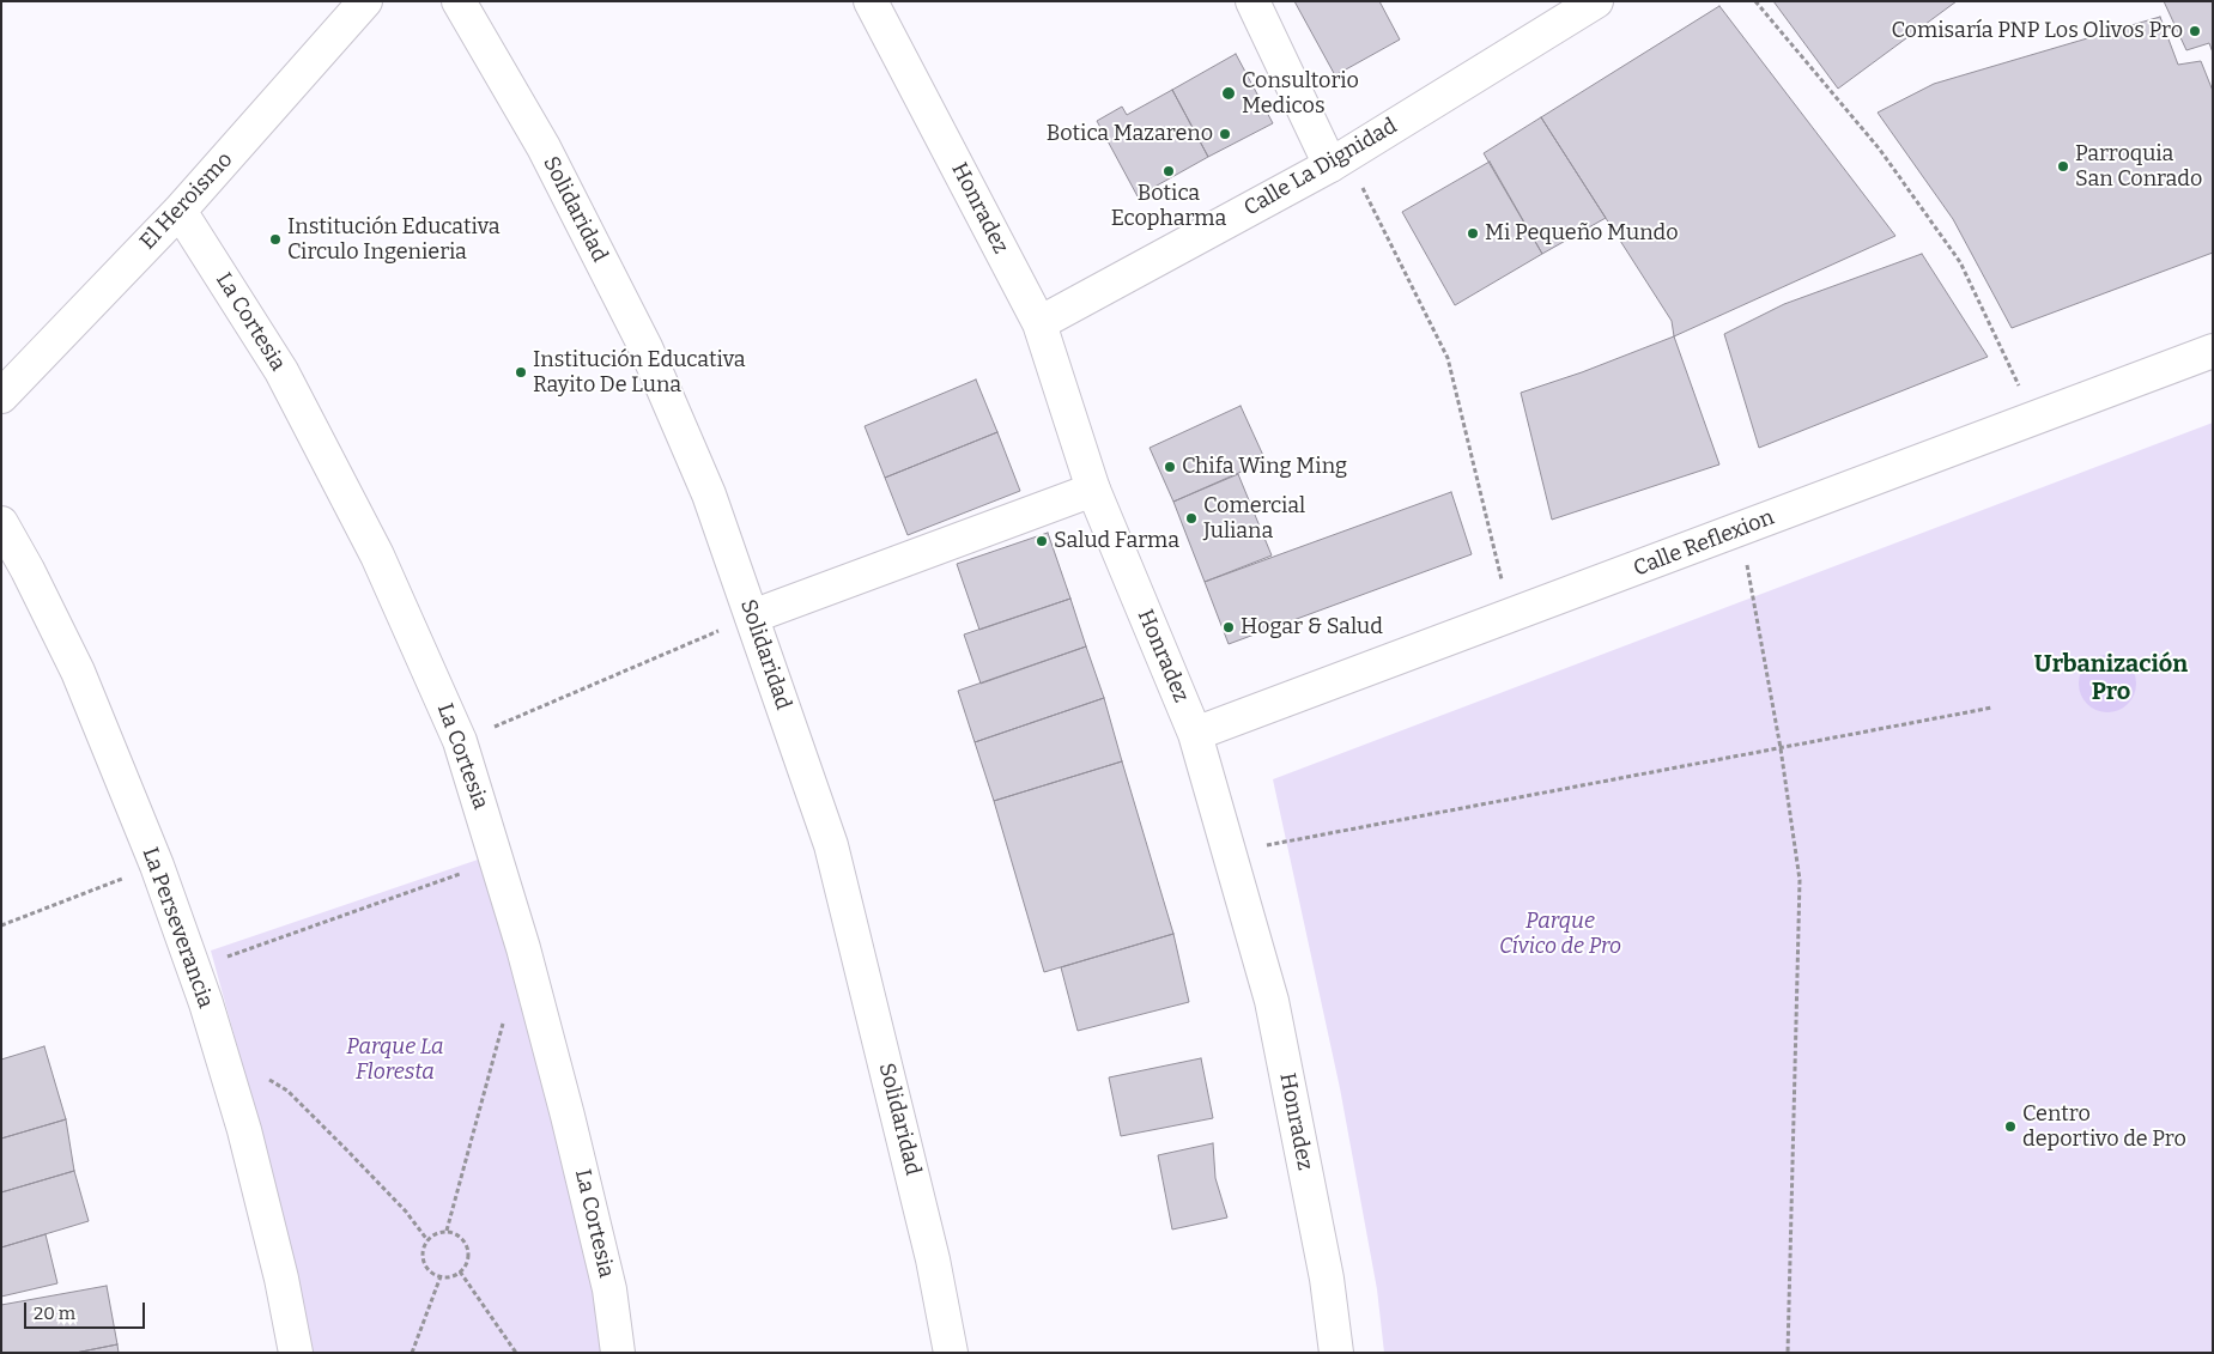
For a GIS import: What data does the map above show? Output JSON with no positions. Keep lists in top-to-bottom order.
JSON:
{
  "streets": {
    "street": [
      "Calle La Dignidad",
      "El Heroismo",
      "Honradez",
      "Solidaridad",
      "La Cortesia",
      "Calle Reflexion",
      "La Perseverancia"
    ]
  },
  "crossings": [
    ["Calle La Dignidad", "Honradez"],
    ["El Heroismo", "La Cortesia"],
    ["Honradez", "Calle Reflexion"]
  ],
  "districts": ["Urbanización Pro"],
  "parks": ["Parque Cívico de Pro", "Parque La Floresta"],
  "places": [
    "Comisaría PNP Los Olivos Pro",
    "Consultorio Medicos",
    "Botica Mazareno",
    "Parroquia San Conrado",
    "Botica Ecopharma",
    "Mi Pequeño Mundo",
    "Institución Educativa Circulo Ingenieria",
    "Institución Educativa Rayito De Luna",
    "Chifa Wing Ming",
    "Comercial Juliana",
    "Salud Farma",
    "Hogar & Salud",
    "Centro deportivo de Pro"
  ],
  "scale_bar": "20 m"
}
